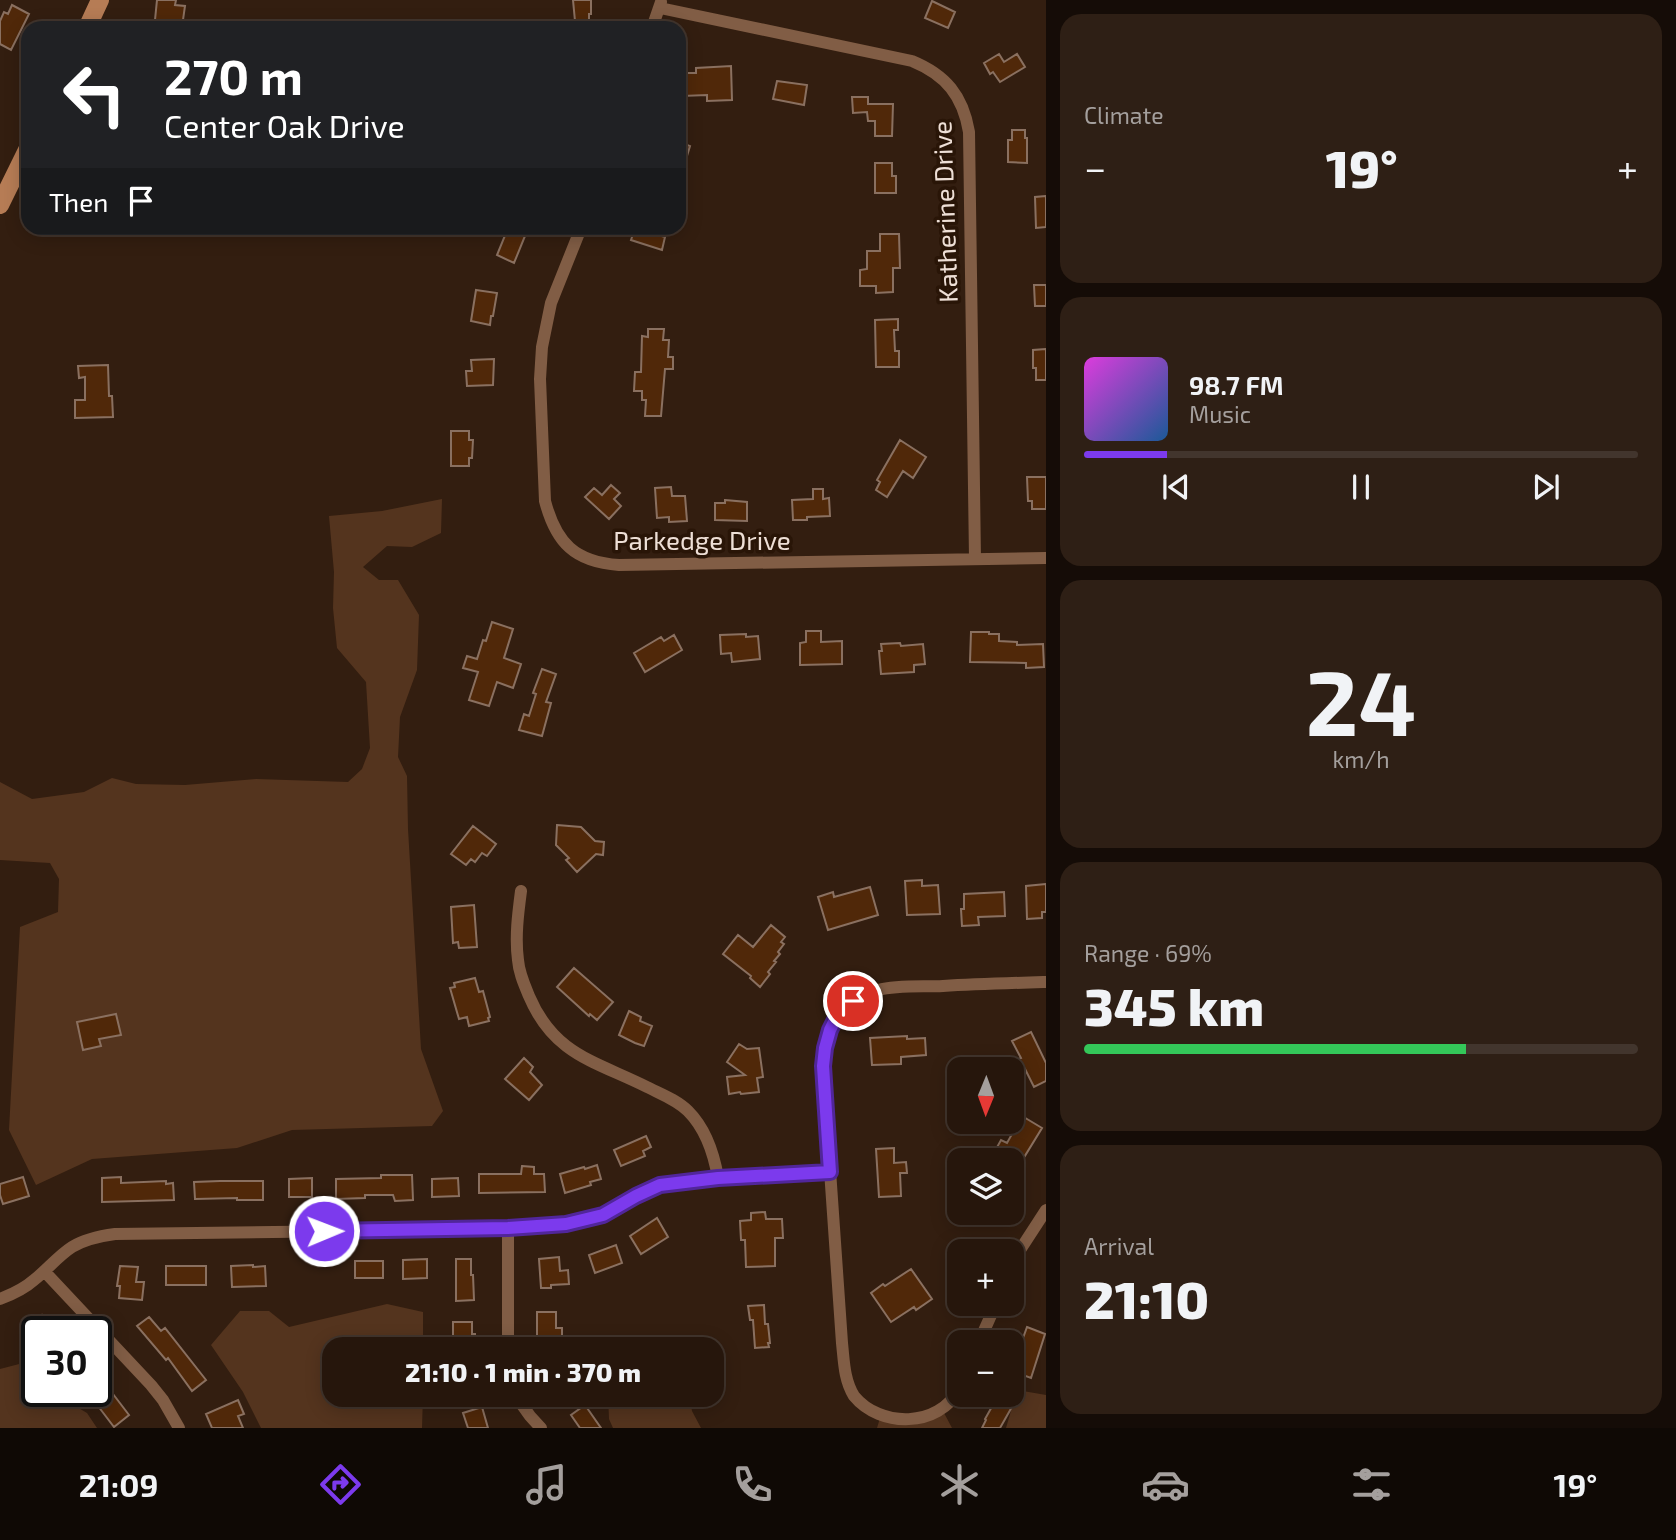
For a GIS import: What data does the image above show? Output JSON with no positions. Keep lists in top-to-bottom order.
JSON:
{
  "streets": {
    "street": ["Katherine Drive", "Parkedge Drive"]
  },
  "crossings": [
    ["Katherine Drive", "Parkedge Drive"]
  ],
  "north": "bottom",
  "page": {
    "tile": [
      "Climate",
      ["24", "km/h"],
      ["Range · 69%", "345 km"],
      ["Arrival", "21:10"]
    ],
    "turn": ["270 m", "Center Oak Drive"],
    "heat": ["−", "19°", "+"],
    "then": "Then",
    "song": ["98.7 FM", "Music"],
    "map_buttons": ["+", "−"],
    "limit": "30",
    "trip": "21:10 · 1 min · 370 m",
    "tabs": ["21:09", "19°"]
  }
}
